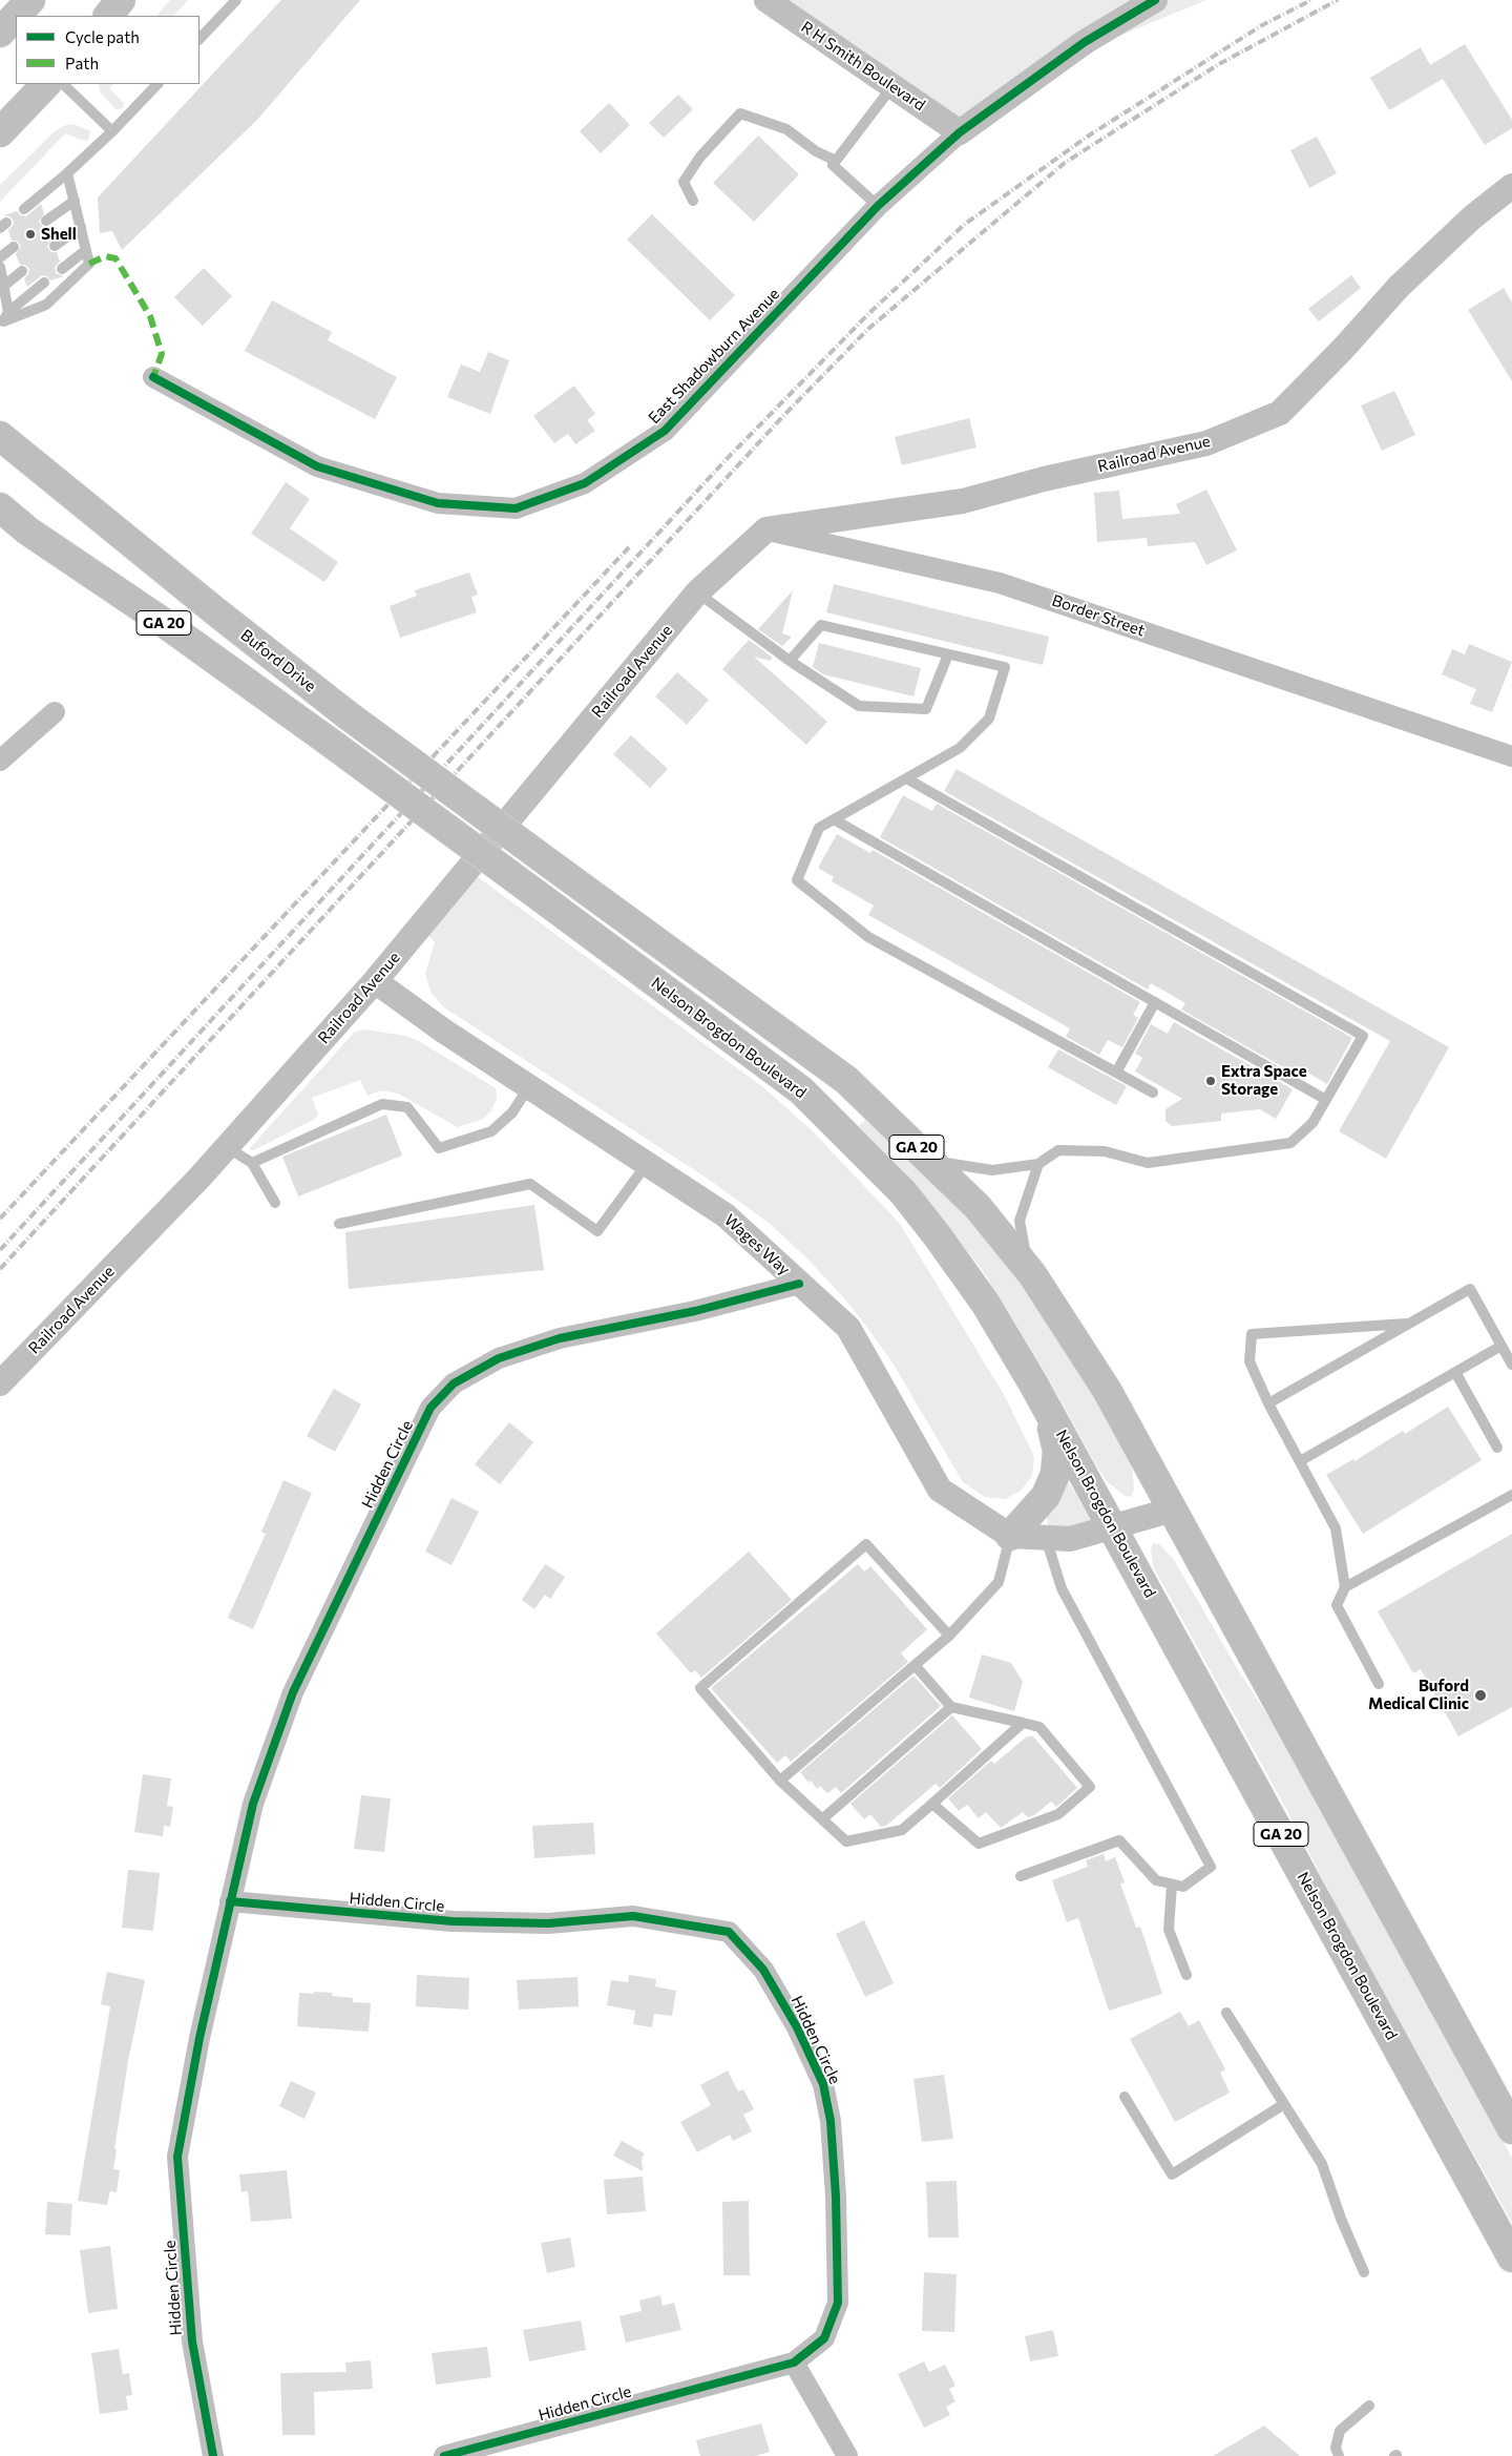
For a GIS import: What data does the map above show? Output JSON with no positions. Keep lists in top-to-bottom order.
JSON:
{
  "streets": {
    "main road": ["GA 20", "Buford Drive", "Nelson Brogdon Boulevard"],
    "street": [
      "R H Smith Boulevard",
      "East Shadowburn Avenue",
      "Railroad Avenue",
      "Border Street",
      "Wages Way",
      "Hidden Circle"
    ]
  },
  "crossings": [
    ["R H Smith Boulevard", "East Shadowburn Avenue"],
    ["Railroad Avenue", "Border Street"],
    ["Railroad Avenue", "Wages Way"],
    ["GA 20", "Buford Drive"],
    ["GA 20", "Wages Way"],
    ["Nelson Brogdon Boulevard", "Wages Way"],
    ["Wages Way", "Hidden Circle"]
  ],
  "places": ["Shell", "Extra Space Storage", "Buford Medical Clinic"],
  "legend": ["Cycle path", "Path"]
}
